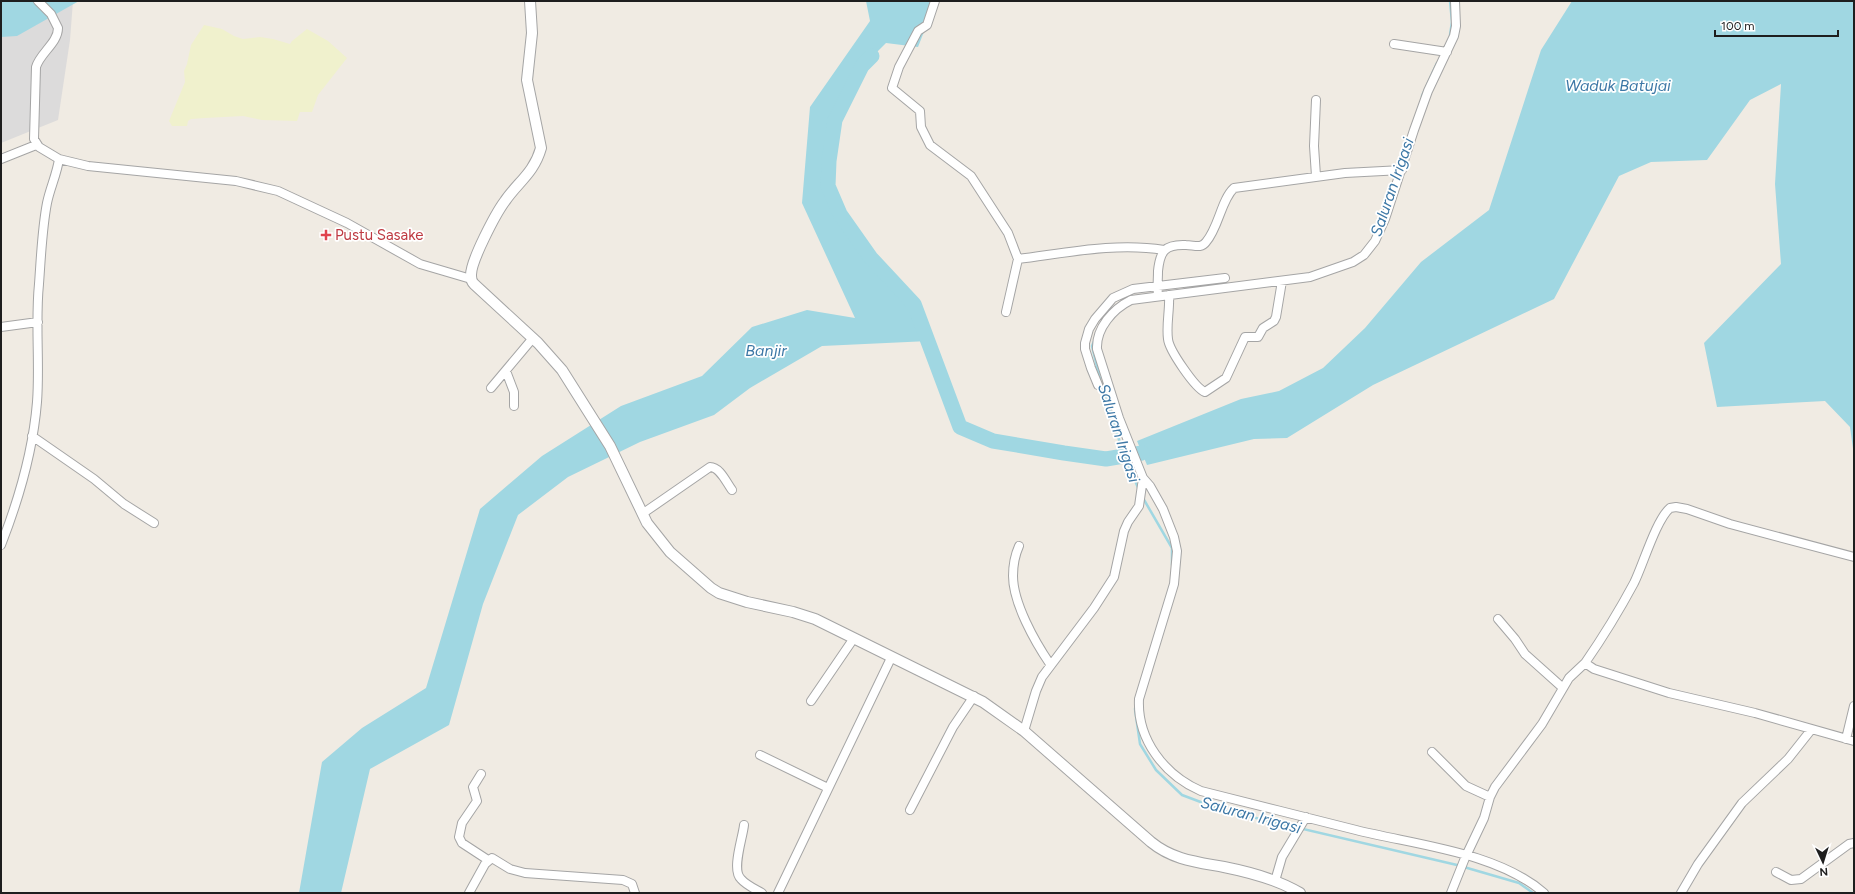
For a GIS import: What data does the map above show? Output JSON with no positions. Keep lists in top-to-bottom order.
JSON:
{
  "water": ["Waduk Batujai", "Saluran Irigasi", "Banjir"],
  "places": {
    "health": ["Pustu Sasake"]
  },
  "scale_bar": "100 m",
  "north": "bottom"
}
